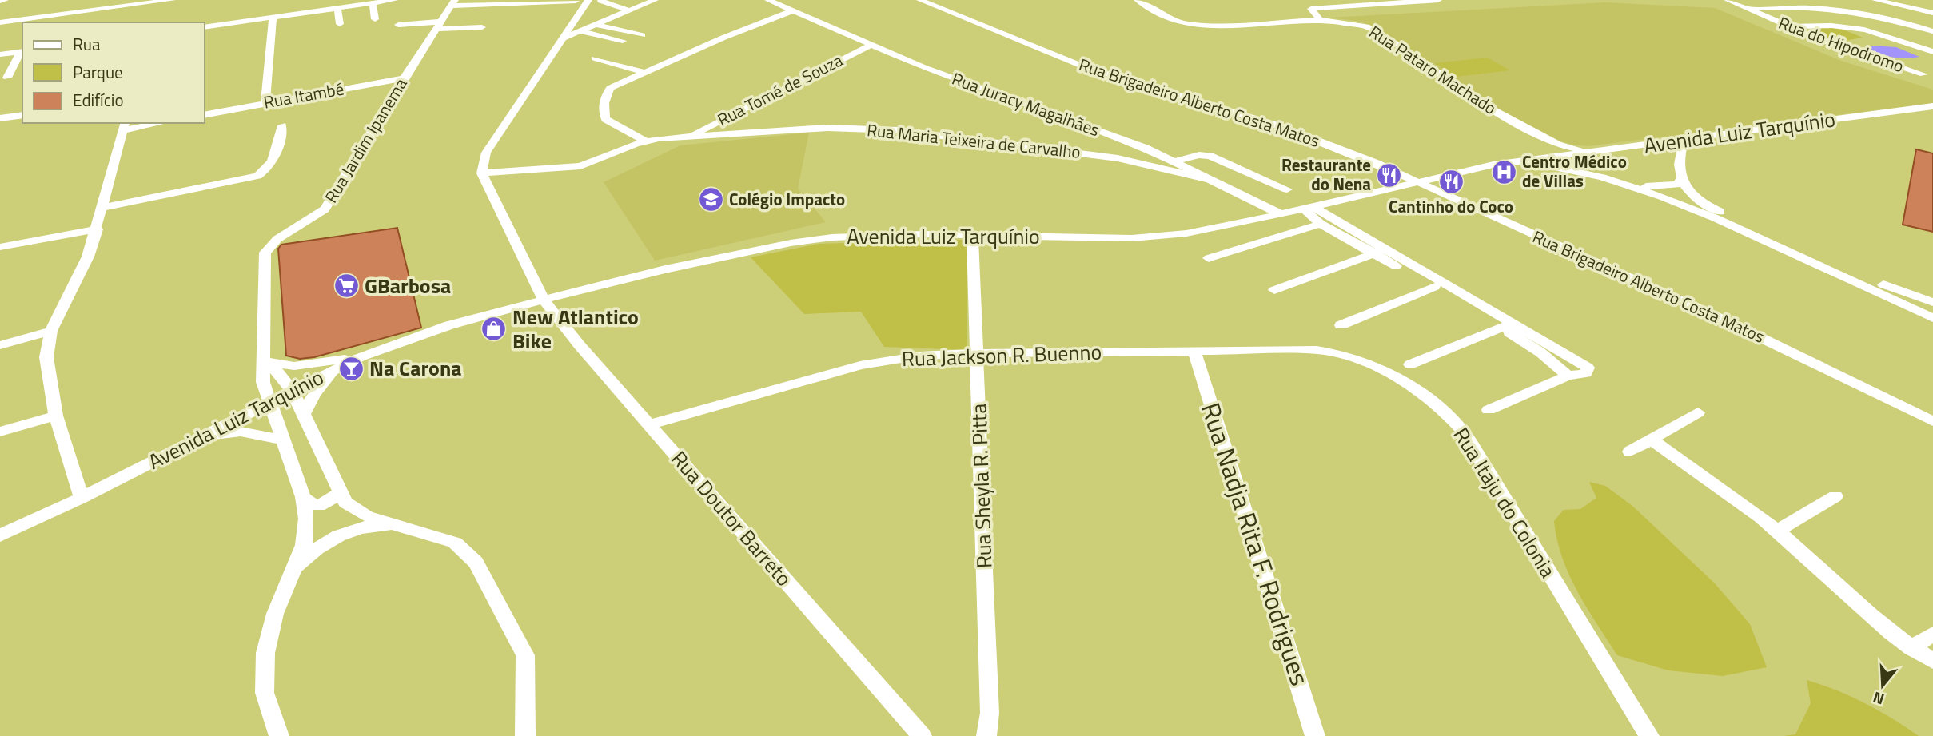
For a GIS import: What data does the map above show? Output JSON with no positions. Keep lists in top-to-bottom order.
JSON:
{
  "streets": {
    "street": [
      "Rua do Hipodromo",
      "Rua Pataro Machado",
      "Rua Tomé de Souza",
      "Rua Itambé",
      "Rua Brigadeiro Alberto Costa Matos",
      "Rua Juracy Magalhães",
      "Avenida Luiz Tarquínio",
      "Rua Jardim Ipanema",
      "Rua Maria Teixeira de Carvalho",
      "Rua Jackson R. Buenno",
      "Rua Sheyla R. Pitta",
      "Rua Itaju do Colonia",
      "Rua Doutor Barreto",
      "Rua Nadja Rita F. Rodrigues"
    ]
  },
  "crossings": [
    ["Rua Pataro Machado", "Avenida Luiz Tarquínio"],
    ["Rua Tomé de Souza", "Rua Juracy Magalhães"],
    ["Rua Tomé de Souza", "Rua Maria Teixeira de Carvalho"],
    ["Rua Itambé", "Rua Jardim Ipanema"],
    ["Rua Brigadeiro Alberto Costa Matos", "Avenida Luiz Tarquínio"],
    ["Rua Juracy Magalhães", "Avenida Luiz Tarquínio"],
    ["Rua Juracy Magalhães", "Rua Maria Teixeira de Carvalho"],
    ["Avenida Luiz Tarquínio", "Rua Jardim Ipanema"],
    ["Avenida Luiz Tarquínio", "Rua Sheyla R. Pitta"],
    ["Avenida Luiz Tarquínio", "Rua Doutor Barreto"],
    ["Rua Jackson R. Buenno", "Rua Sheyla R. Pitta"],
    ["Rua Jackson R. Buenno", "Rua Itaju do Colonia"],
    ["Rua Jackson R. Buenno", "Rua Doutor Barreto"],
    ["Rua Jackson R. Buenno", "Rua Nadja Rita F. Rodrigues"],
    ["Rua Itaju do Colonia", "Rua Nadja Rita F. Rodrigues"]
  ],
  "places": {
    "hospital": ["Centro Médico de Villas"],
    "restaurant": ["Restaurante do Nena", "Cantinho do Coco"],
    "school or university": ["Colégio Impacto"],
    "supermarket": ["GBarbosa"],
    "shop": ["New Atlantico Bike"],
    "bar": ["Na Carona"]
  },
  "legend": ["Rua", "Parque", "Edifício"],
  "north": "bottom"
}
